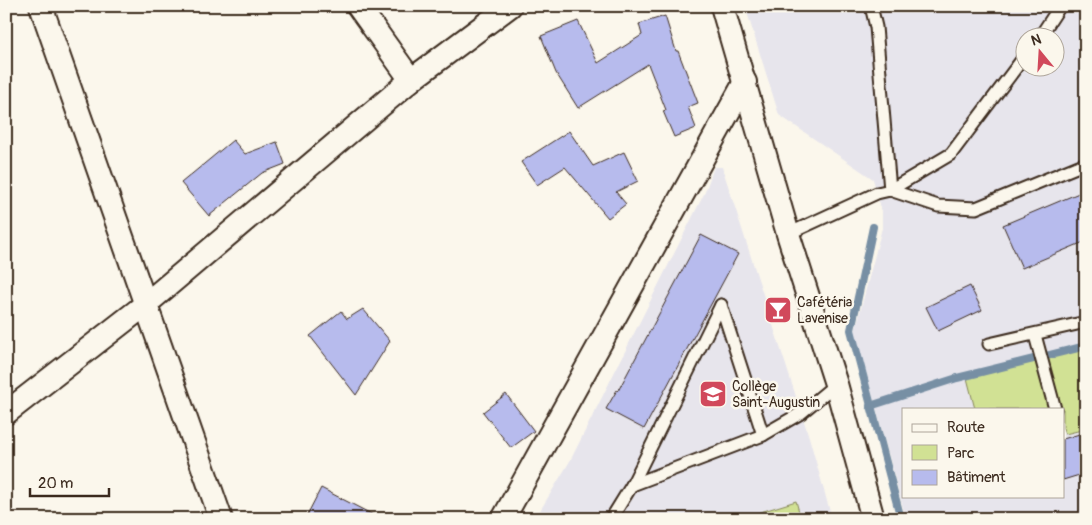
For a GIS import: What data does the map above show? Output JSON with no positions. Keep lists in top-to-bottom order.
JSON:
{
  "places": {
    "bar": ["Cafétéria Lavenise"],
    "school or university": ["Collège Saint-Augustin"]
  },
  "legend": ["Route", "Parc", "Bâtiment"],
  "scale_bar": "20 m",
  "north": "top"
}
